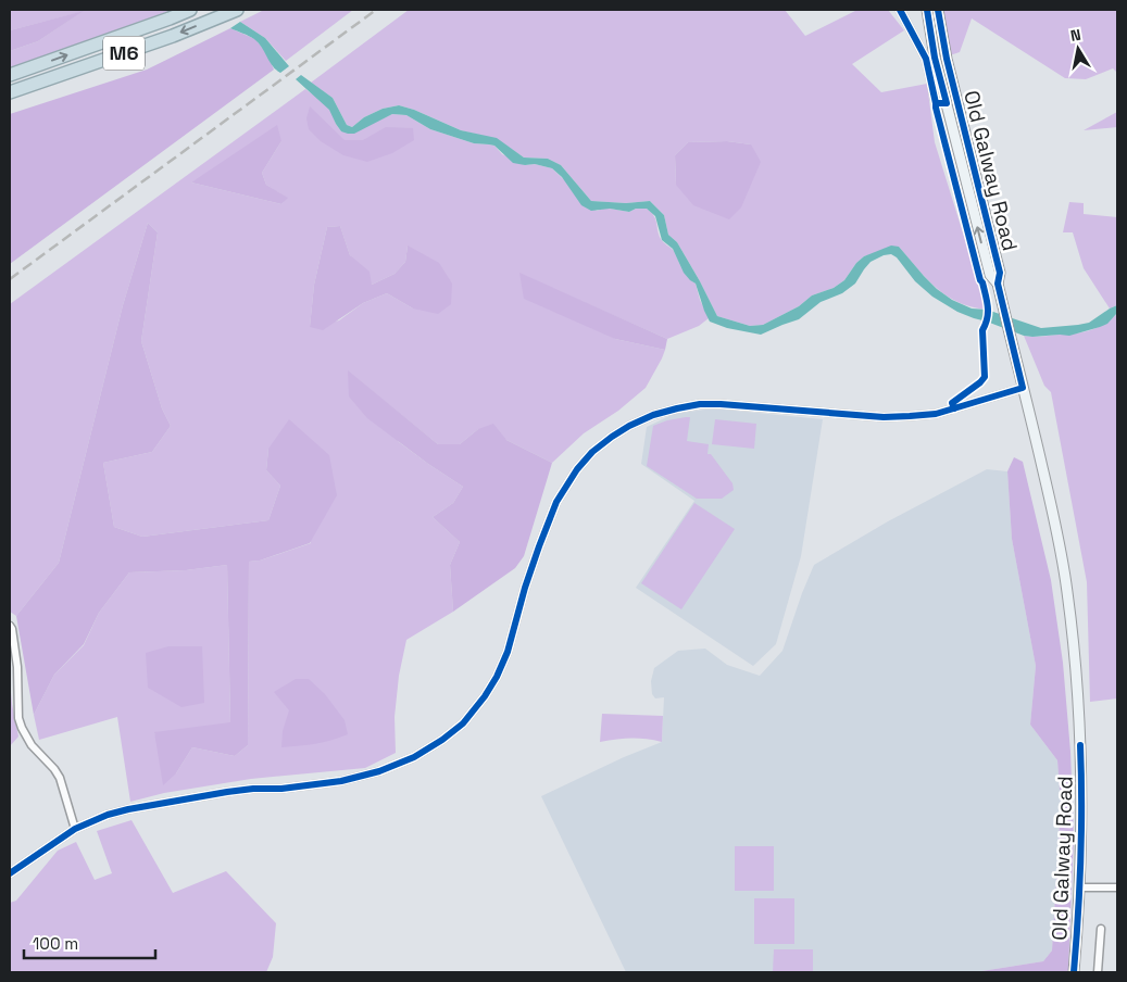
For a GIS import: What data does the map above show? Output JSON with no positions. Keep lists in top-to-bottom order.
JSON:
{
  "streets": {
    "highway": ["M6"],
    "main road": ["Old Galway Road"]
  },
  "scale_bar": "100 m",
  "north": "top"
}
